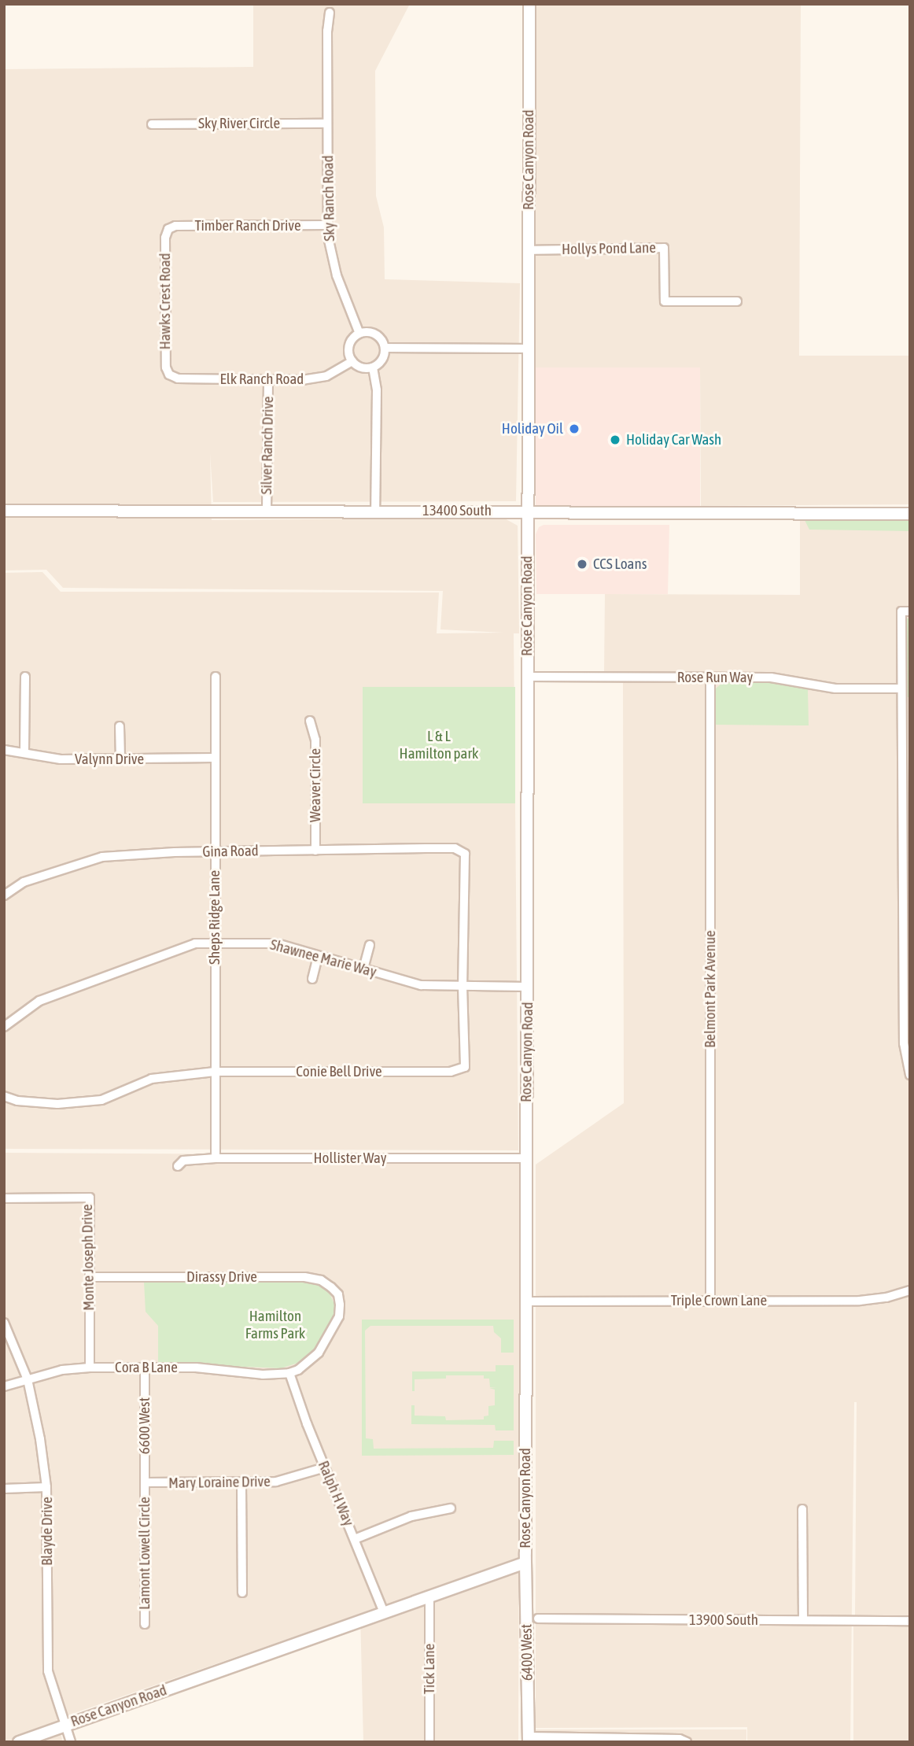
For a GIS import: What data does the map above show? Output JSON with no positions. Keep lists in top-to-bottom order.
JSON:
{
  "streets": {
    "street": [
      "Sky River Circle",
      "Rose Canyon Road",
      "Sky Ranch Road",
      "Timber Ranch Drive",
      "Hollys Pond Lane",
      "Hawks Crest Road",
      "Elk Ranch Road",
      "Silver Ranch Drive",
      "13400 South",
      "Rose Run Way",
      "Valynn Drive",
      "Weaver Circle",
      "Gina Road",
      "Sheps Ridge Lane",
      "Shawnee Marie Way",
      "Belmont Park Avenue",
      "Conie Bell Drive",
      "Hollister Way",
      "Monte Joseph Drive",
      "Dirassy Drive",
      "Triple Crown Lane",
      "Cora B Lane",
      "6600 West",
      "Mary Loraine Drive",
      "Ralph H Way",
      "Blayde Drive",
      "Lamont Lowell Circle",
      "13900 South",
      "6400 West",
      "Tick Lane"
    ]
  },
  "crossings": [
    ["Sky River Circle", "Sky Ranch Road"],
    ["Rose Canyon Road", "Hollys Pond Lane"],
    ["Rose Canyon Road", "13400 South"],
    ["Rose Canyon Road", "Rose Run Way"],
    ["Rose Canyon Road", "Shawnee Marie Way"],
    ["Rose Canyon Road", "Hollister Way"],
    ["Rose Canyon Road", "Triple Crown Lane"],
    ["Rose Canyon Road", "Ralph H Way"],
    ["Rose Canyon Road", "Blayde Drive"],
    ["Rose Canyon Road", "6400 West"],
    ["Rose Canyon Road", "Tick Lane"],
    ["Sky Ranch Road", "Timber Ranch Drive"],
    ["Sky Ranch Road", "Elk Ranch Road"],
    ["Timber Ranch Drive", "Hawks Crest Road"],
    ["Hawks Crest Road", "Elk Ranch Road"],
    ["Elk Ranch Road", "Silver Ranch Drive"],
    ["Silver Ranch Drive", "13400 South"],
    ["Rose Run Way", "Belmont Park Avenue"],
    ["Valynn Drive", "Sheps Ridge Lane"],
    ["Weaver Circle", "Gina Road"],
    ["Gina Road", "Sheps Ridge Lane"],
    ["Gina Road", "Conie Bell Drive"],
    ["Sheps Ridge Lane", "Shawnee Marie Way"],
    ["Sheps Ridge Lane", "Conie Bell Drive"],
    ["Sheps Ridge Lane", "Hollister Way"],
    ["Shawnee Marie Way", "Conie Bell Drive"],
    ["Belmont Park Avenue", "Triple Crown Lane"],
    ["Monte Joseph Drive", "Dirassy Drive"],
    ["Monte Joseph Drive", "Cora B Lane"],
    ["Dirassy Drive", "Cora B Lane"],
    ["Dirassy Drive", "Ralph H Way"],
    ["Cora B Lane", "6600 West"],
    ["Cora B Lane", "Ralph H Way"],
    ["Cora B Lane", "Blayde Drive"],
    ["6600 West", "Mary Loraine Drive"],
    ["6600 West", "Lamont Lowell Circle"],
    ["Mary Loraine Drive", "Ralph H Way"],
    ["Mary Loraine Drive", "Lamont Lowell Circle"]
  ],
  "parks": ["L & L Hamilton park", "Hamilton Farms Park"],
  "places": ["Holiday Oil", "Holiday Car Wash", "CCS Loans"]
}
